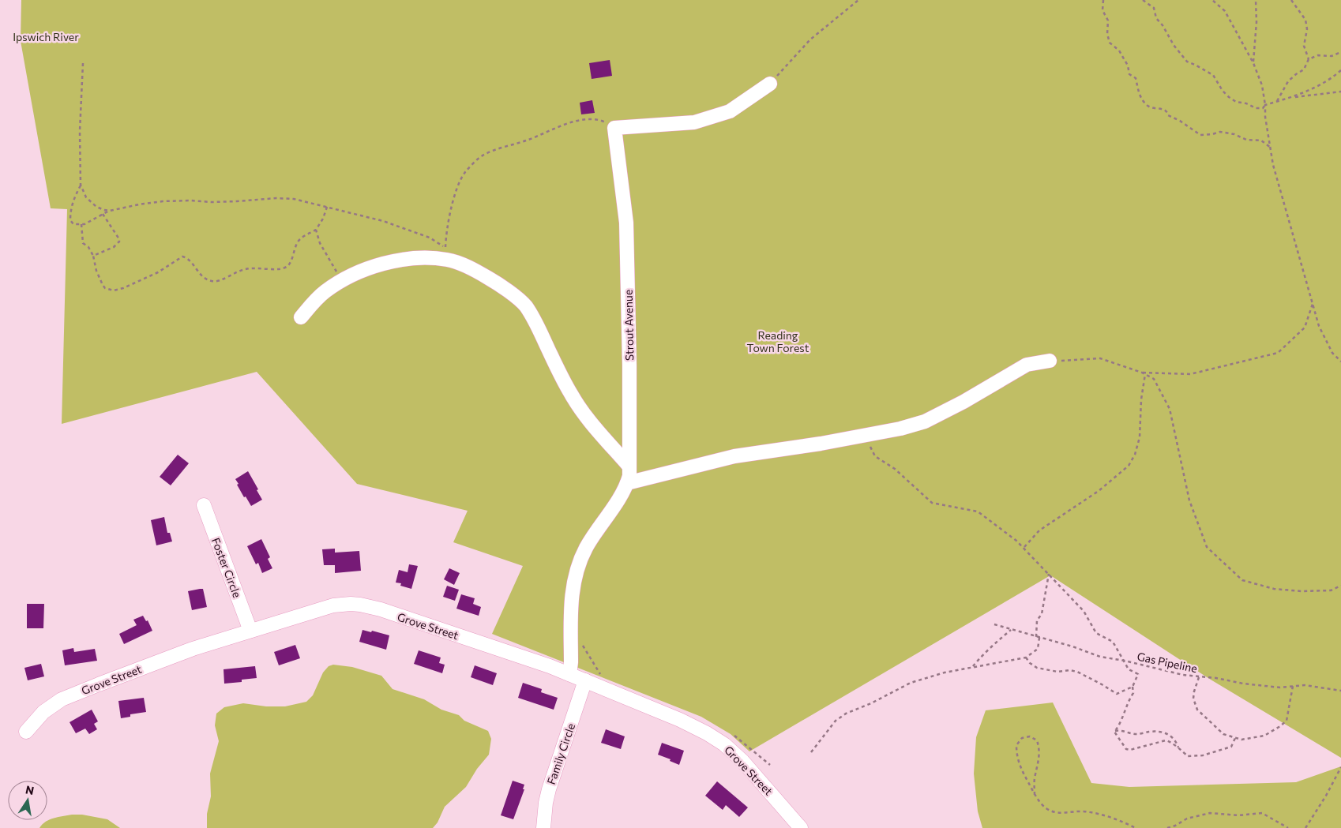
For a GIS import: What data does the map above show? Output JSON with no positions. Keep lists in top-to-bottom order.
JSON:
{
  "streets": {
    "street": [
      "Strout Avenue",
      "Foster Circle",
      "Grove Street",
      "Family Circle"
    ],
    "path": ["Gas Pipeline"]
  },
  "crossings": [
    ["Strout Avenue", "Grove Street"],
    ["Foster Circle", "Grove Street"],
    ["Grove Street", "Family Circle"]
  ],
  "parks": ["Ipswich River", "Reading Town Forest"],
  "north": "top"
}
